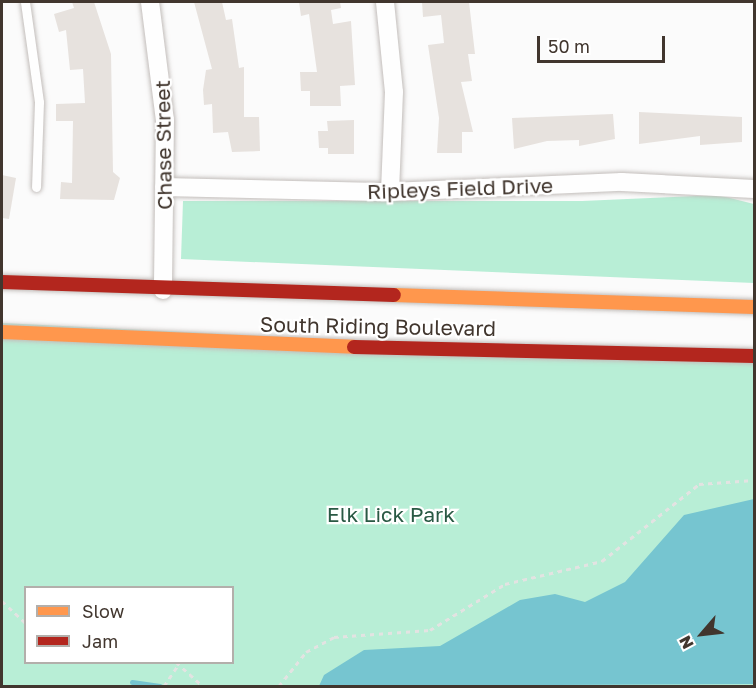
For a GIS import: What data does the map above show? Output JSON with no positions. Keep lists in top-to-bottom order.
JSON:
{
  "streets": {
    "street": ["Chase Street", "Ripleys Field Drive", "South Riding Boulevard"]
  },
  "crossings": [
    ["Chase Street", "Ripleys Field Drive"],
    ["Chase Street", "South Riding Boulevard"]
  ],
  "parks": ["Elk Lick Park"],
  "legend": ["Slow", "Jam"],
  "scale_bar": "50 m",
  "north": "bottom left"
}
